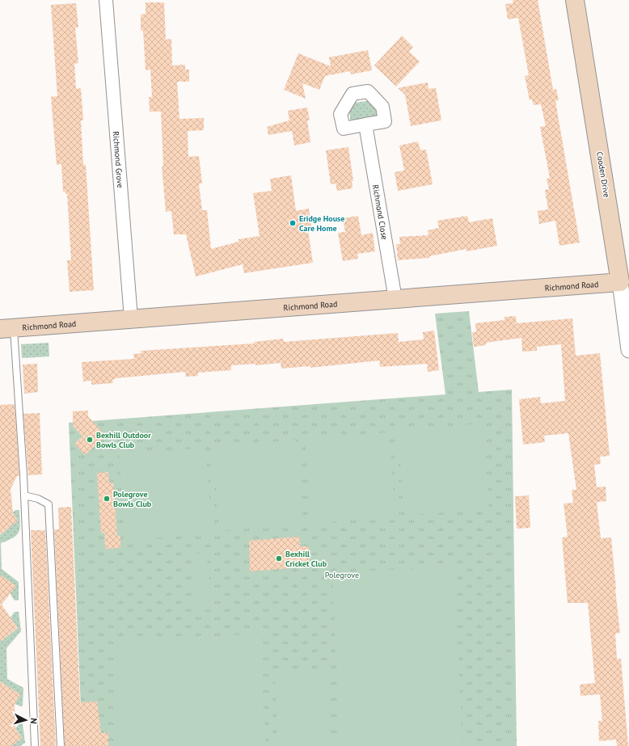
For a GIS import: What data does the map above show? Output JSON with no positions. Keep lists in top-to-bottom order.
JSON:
{
  "streets": {
    "main road": ["Cooden Drive", "Richmond Road"],
    "street": ["Richmond Grove", "Richmond Close"]
  },
  "crossings": [
    ["Richmond Grove", "Richmond Road"],
    ["Cooden Drive", "Richmond Road"],
    ["Richmond Close", "Richmond Road"]
  ],
  "parks": ["Polegrove"],
  "places": [
    "Eridge House Care Home",
    "Bexhill Outdoor Bowls Club",
    "Polegrove Bowls Club",
    "Bexhill Cricket Club"
  ],
  "north": "right"
}
